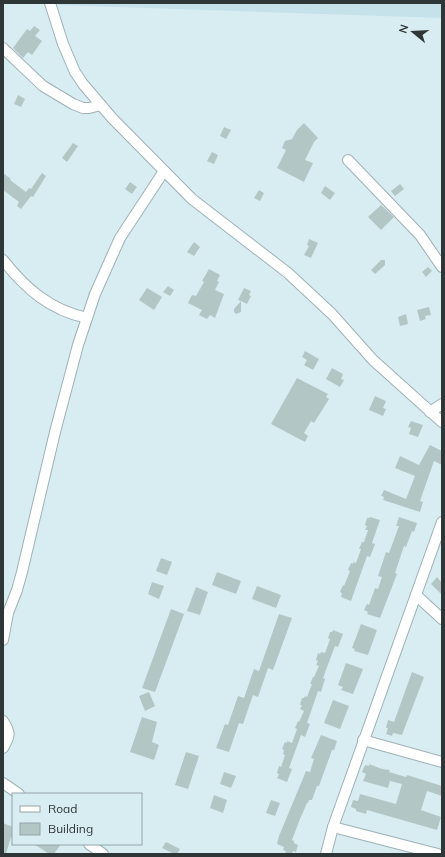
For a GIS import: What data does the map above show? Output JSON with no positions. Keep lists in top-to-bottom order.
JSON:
{
  "legend": ["Road", "Building"],
  "north": "left"
}
